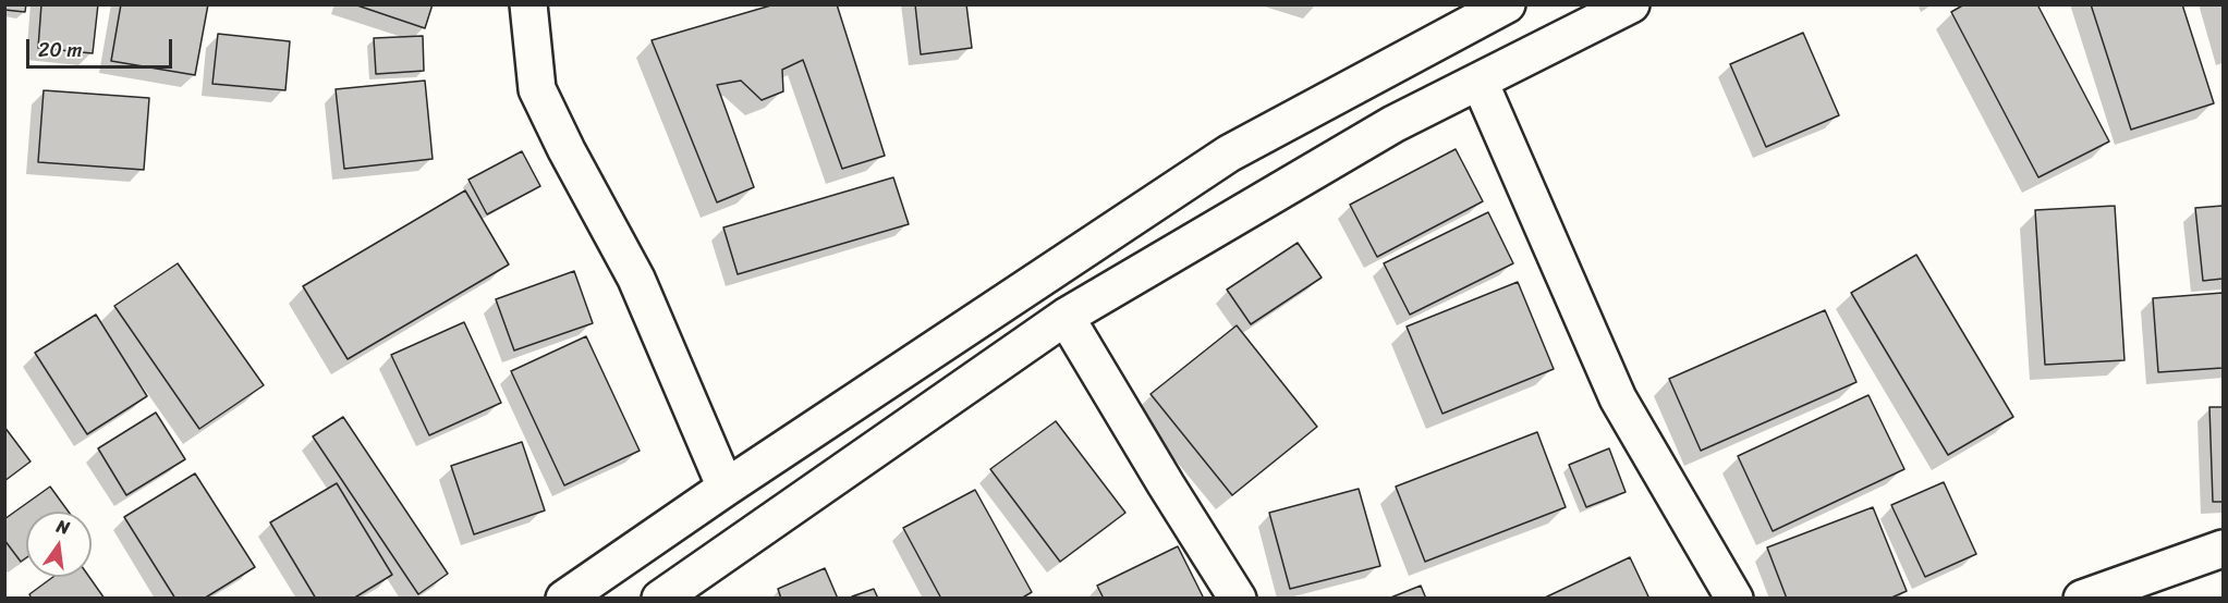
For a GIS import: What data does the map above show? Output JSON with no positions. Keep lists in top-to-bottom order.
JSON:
{
  "scale_bar": "20 m",
  "north": "top"
}
